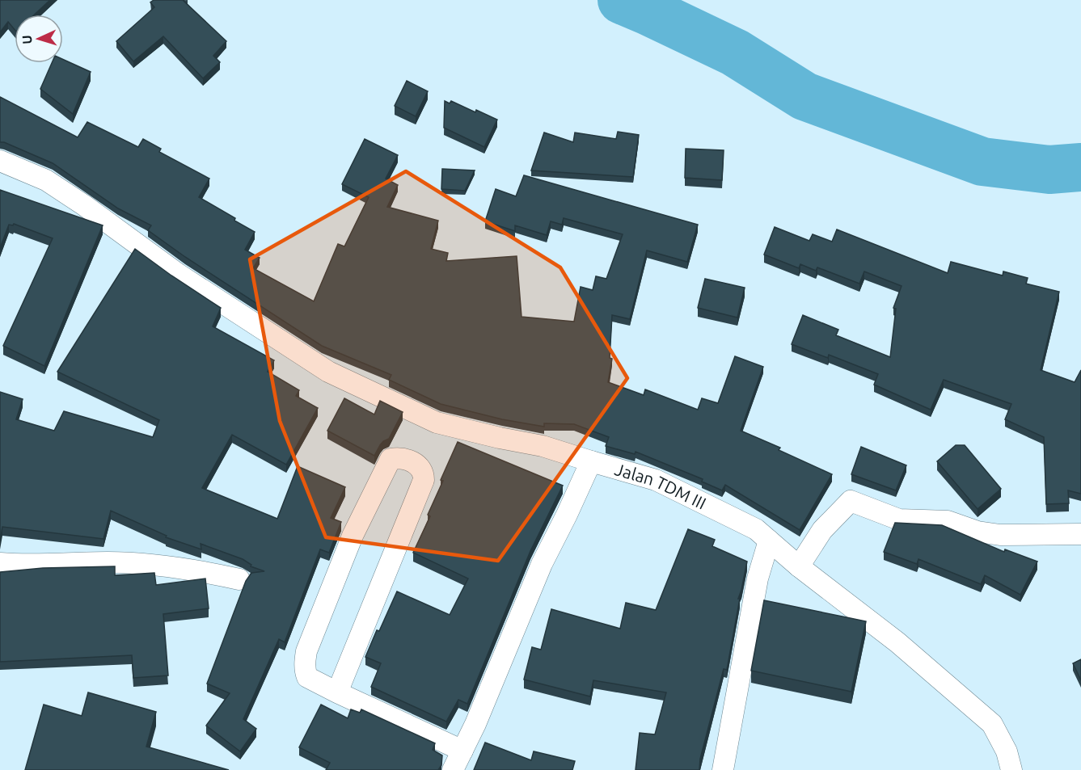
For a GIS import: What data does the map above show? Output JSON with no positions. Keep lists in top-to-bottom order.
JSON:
{
  "streets": {
    "street": ["Jalan TDM III"]
  },
  "north": "left"
}
